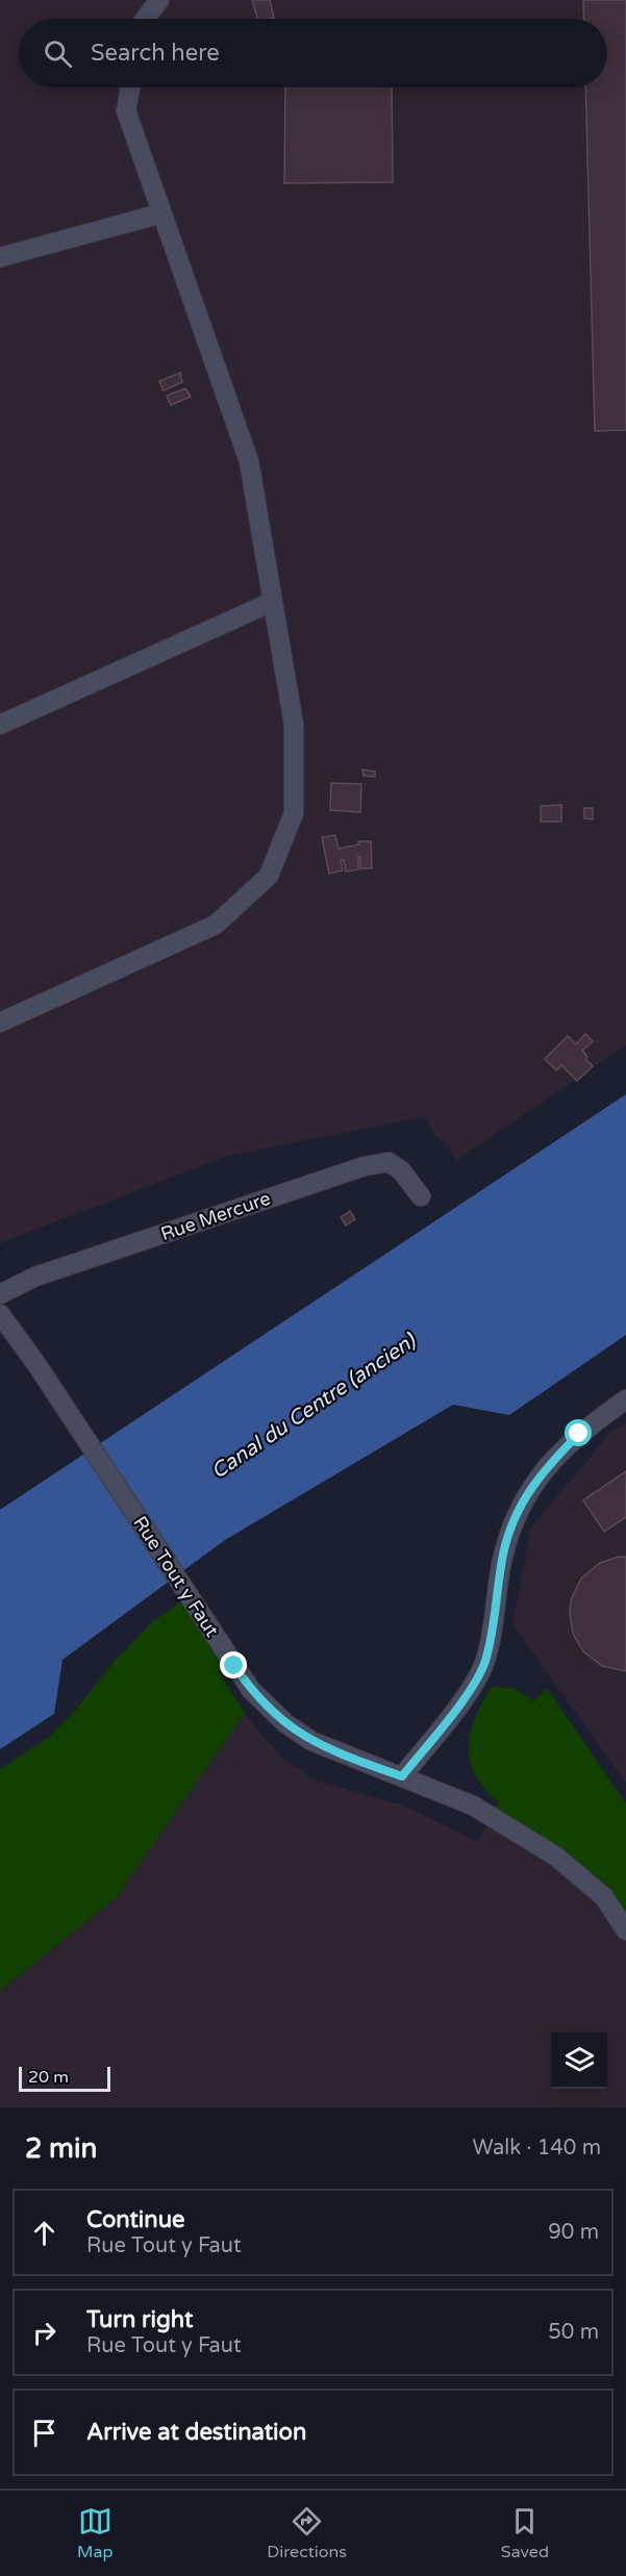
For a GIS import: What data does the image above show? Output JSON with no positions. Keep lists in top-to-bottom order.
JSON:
{
  "streets": {
    "street": ["Rue Mercure", "Rue Tout y Faut"]
  },
  "water": ["Canal du Centre (ancien)"],
  "scale_bar": "20 m",
  "page": {
    "search": "Search here",
    "scale": "20 m",
    "heading": ["2 min", "Walk · 140 m"],
    "list": [
      ["Continue", "Rue Tout y Faut", "90 m"],
      ["Turn right", "Rue Tout y Faut", "50 m"],
      "Arrive at destination"
    ],
    "nav": ["Map", "Directions", "Saved"]
  }
}
